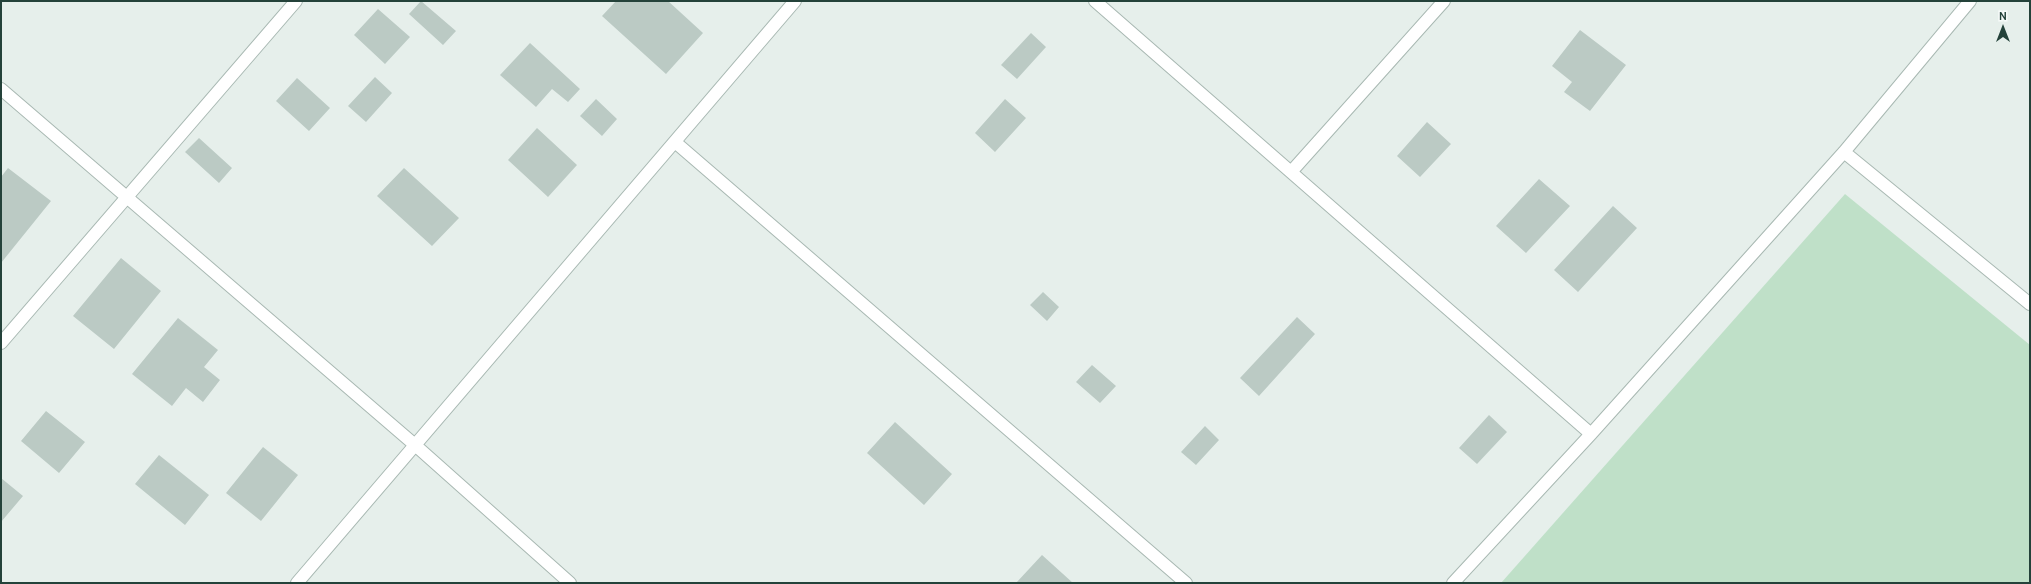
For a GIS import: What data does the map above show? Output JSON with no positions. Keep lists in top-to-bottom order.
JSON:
{
  "north": "top"
}
